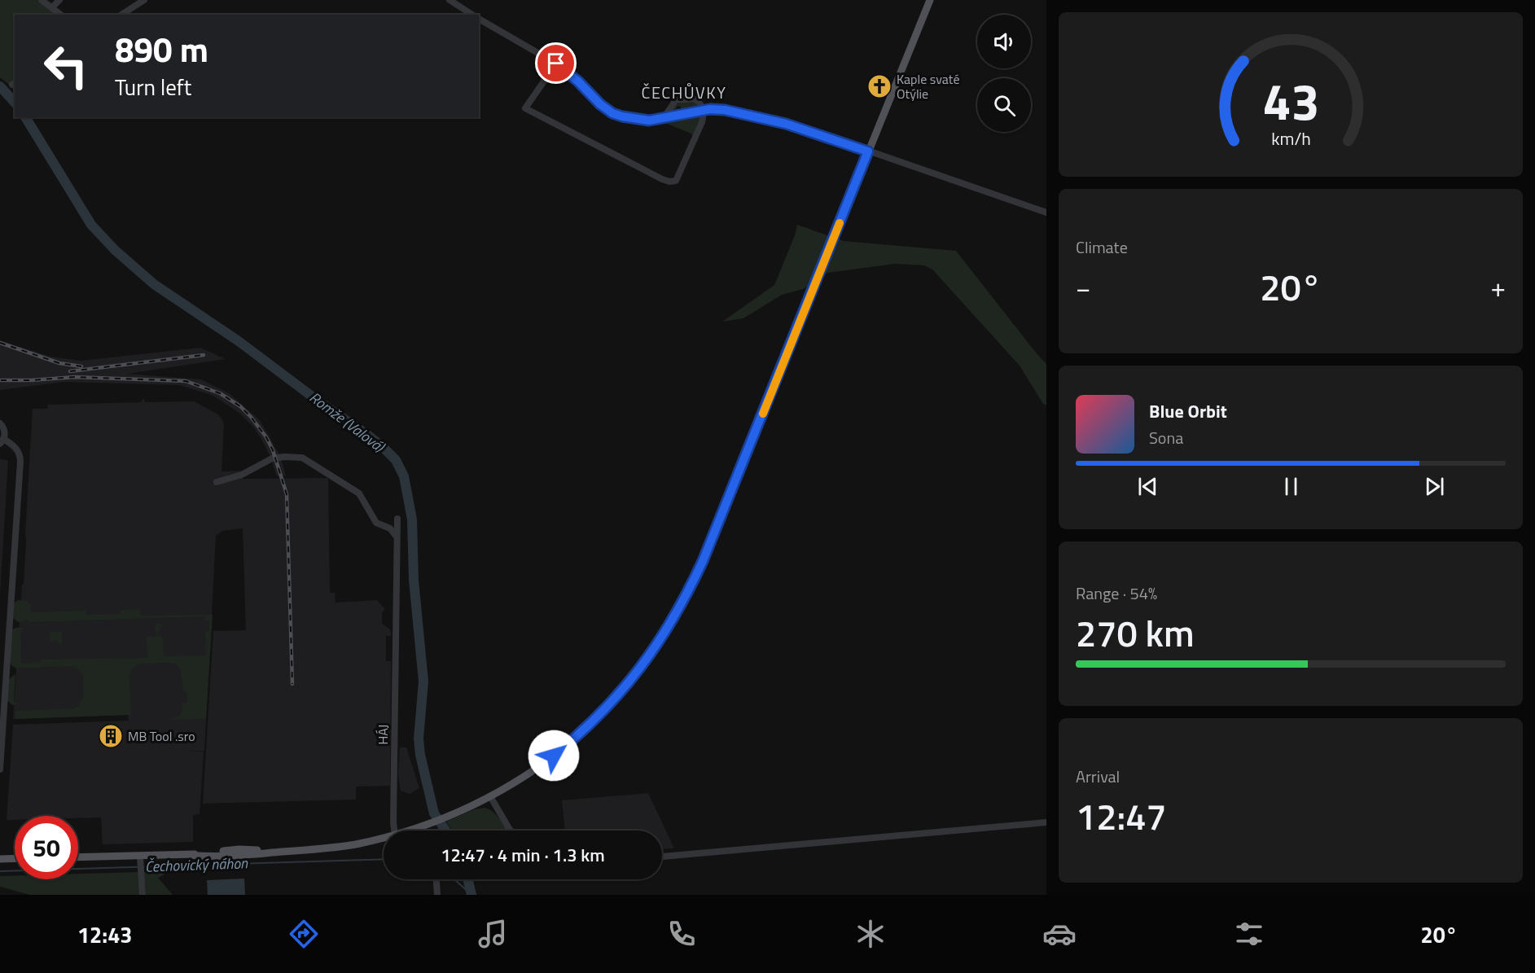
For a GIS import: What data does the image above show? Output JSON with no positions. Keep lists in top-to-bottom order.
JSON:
{
  "streets": {
    "street": ["HÁJ"]
  },
  "districts": ["ČECHŮVKY"],
  "water": ["Romže (Valová)", "Čechovický náhon"],
  "places": {
    "church": ["Kaple svaté Otýlie"],
    "building": ["MB Tool .sro"]
  },
  "page": {
    "turn": ["890 m", "Turn left"],
    "tile": [
      "Climate",
      ["Range · 54%", "270 km"],
      ["Arrival", "12:47"]
    ],
    "heat": ["−", "20°", "+"],
    "song": ["Blue Orbit", "Sona"],
    "limit": "50",
    "trip": "12:47 · 4 min · 1.3 km",
    "tabs": ["12:43", "20°"],
    "gauge": ["43", "km/h"]
  }
}
